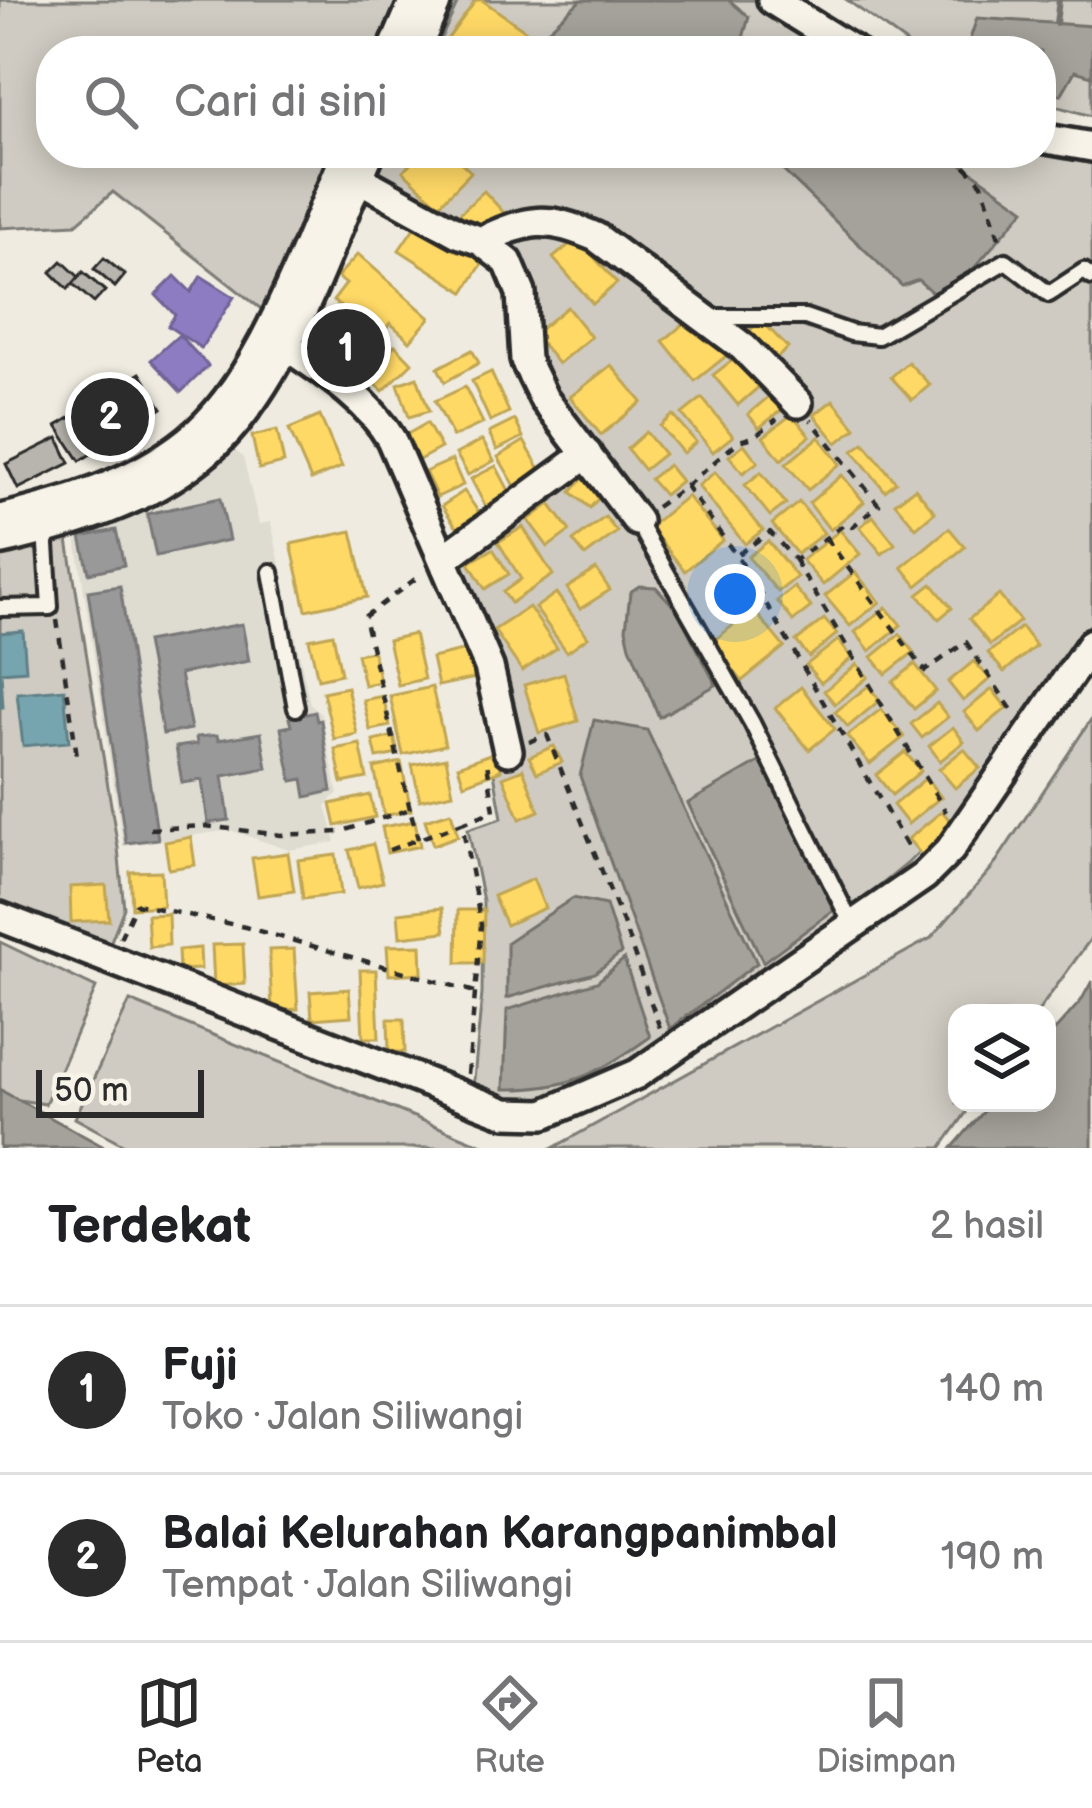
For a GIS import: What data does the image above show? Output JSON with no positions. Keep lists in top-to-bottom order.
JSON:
{
  "scale_bar": "50 m",
  "page": {
    "search": "Cari di sini",
    "pins": ["1", "2"],
    "scale": "50 m",
    "heading": ["Terdekat", "2 hasil"],
    "list": [
      {
        "mark": "1",
        "name": "Fuji",
        "note": "Toko · Jalan Siliwangi",
        "value": "140 m"
      },
      {
        "mark": "2",
        "name": "Balai Kelurahan Karangpanimbal",
        "note": "Tempat · Jalan Siliwangi",
        "value": "190 m"
      }
    ],
    "nav": ["Peta", "Rute", "Disimpan"]
  }
}
